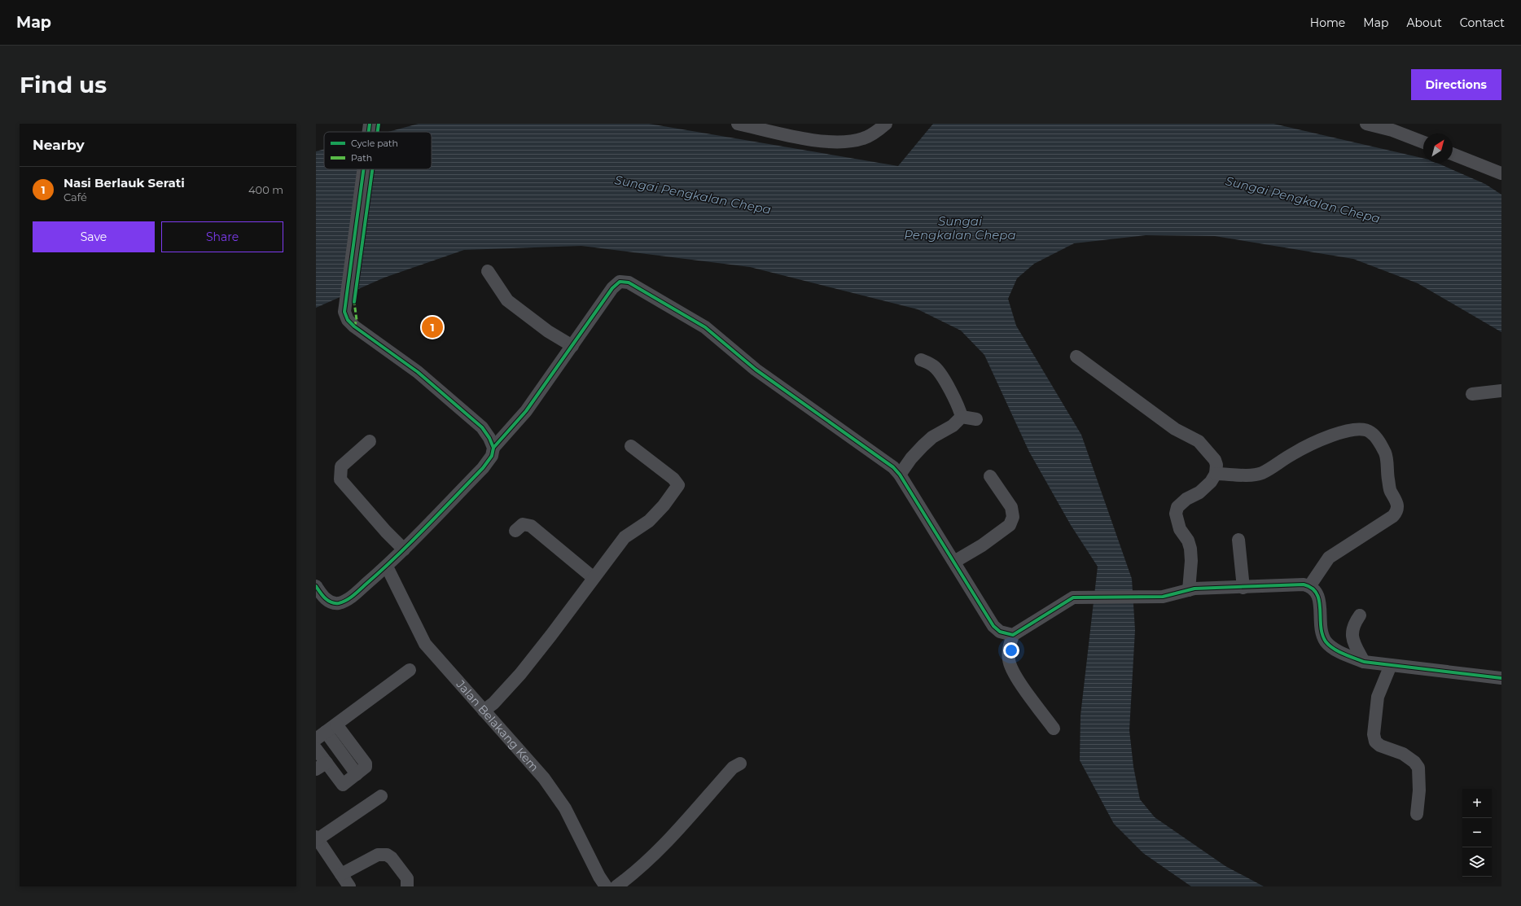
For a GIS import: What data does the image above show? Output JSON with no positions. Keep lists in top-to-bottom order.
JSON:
{
  "streets": {
    "street": ["Jalan Belakang Kem"]
  },
  "water": ["Sungai Pengkalan Chepa"],
  "legend": ["Cycle path", "Path"],
  "north": "top right",
  "page": {
    "header": "Map",
    "nav": [
      "Home",
      "Map",
      "About",
      "Contact"
    ],
    "buttons": [
      "Directions",
      ["Save", "Share"]
    ],
    "title": "Find us",
    "heading": "Nearby",
    "list": [
      {
        "mark": "1",
        "name": "Nasi Berlauk Serati",
        "note": "Café",
        "value": "400 m"
      }
    ],
    "pins": "1",
    "map_buttons": ["+", "−"]
  }
}
